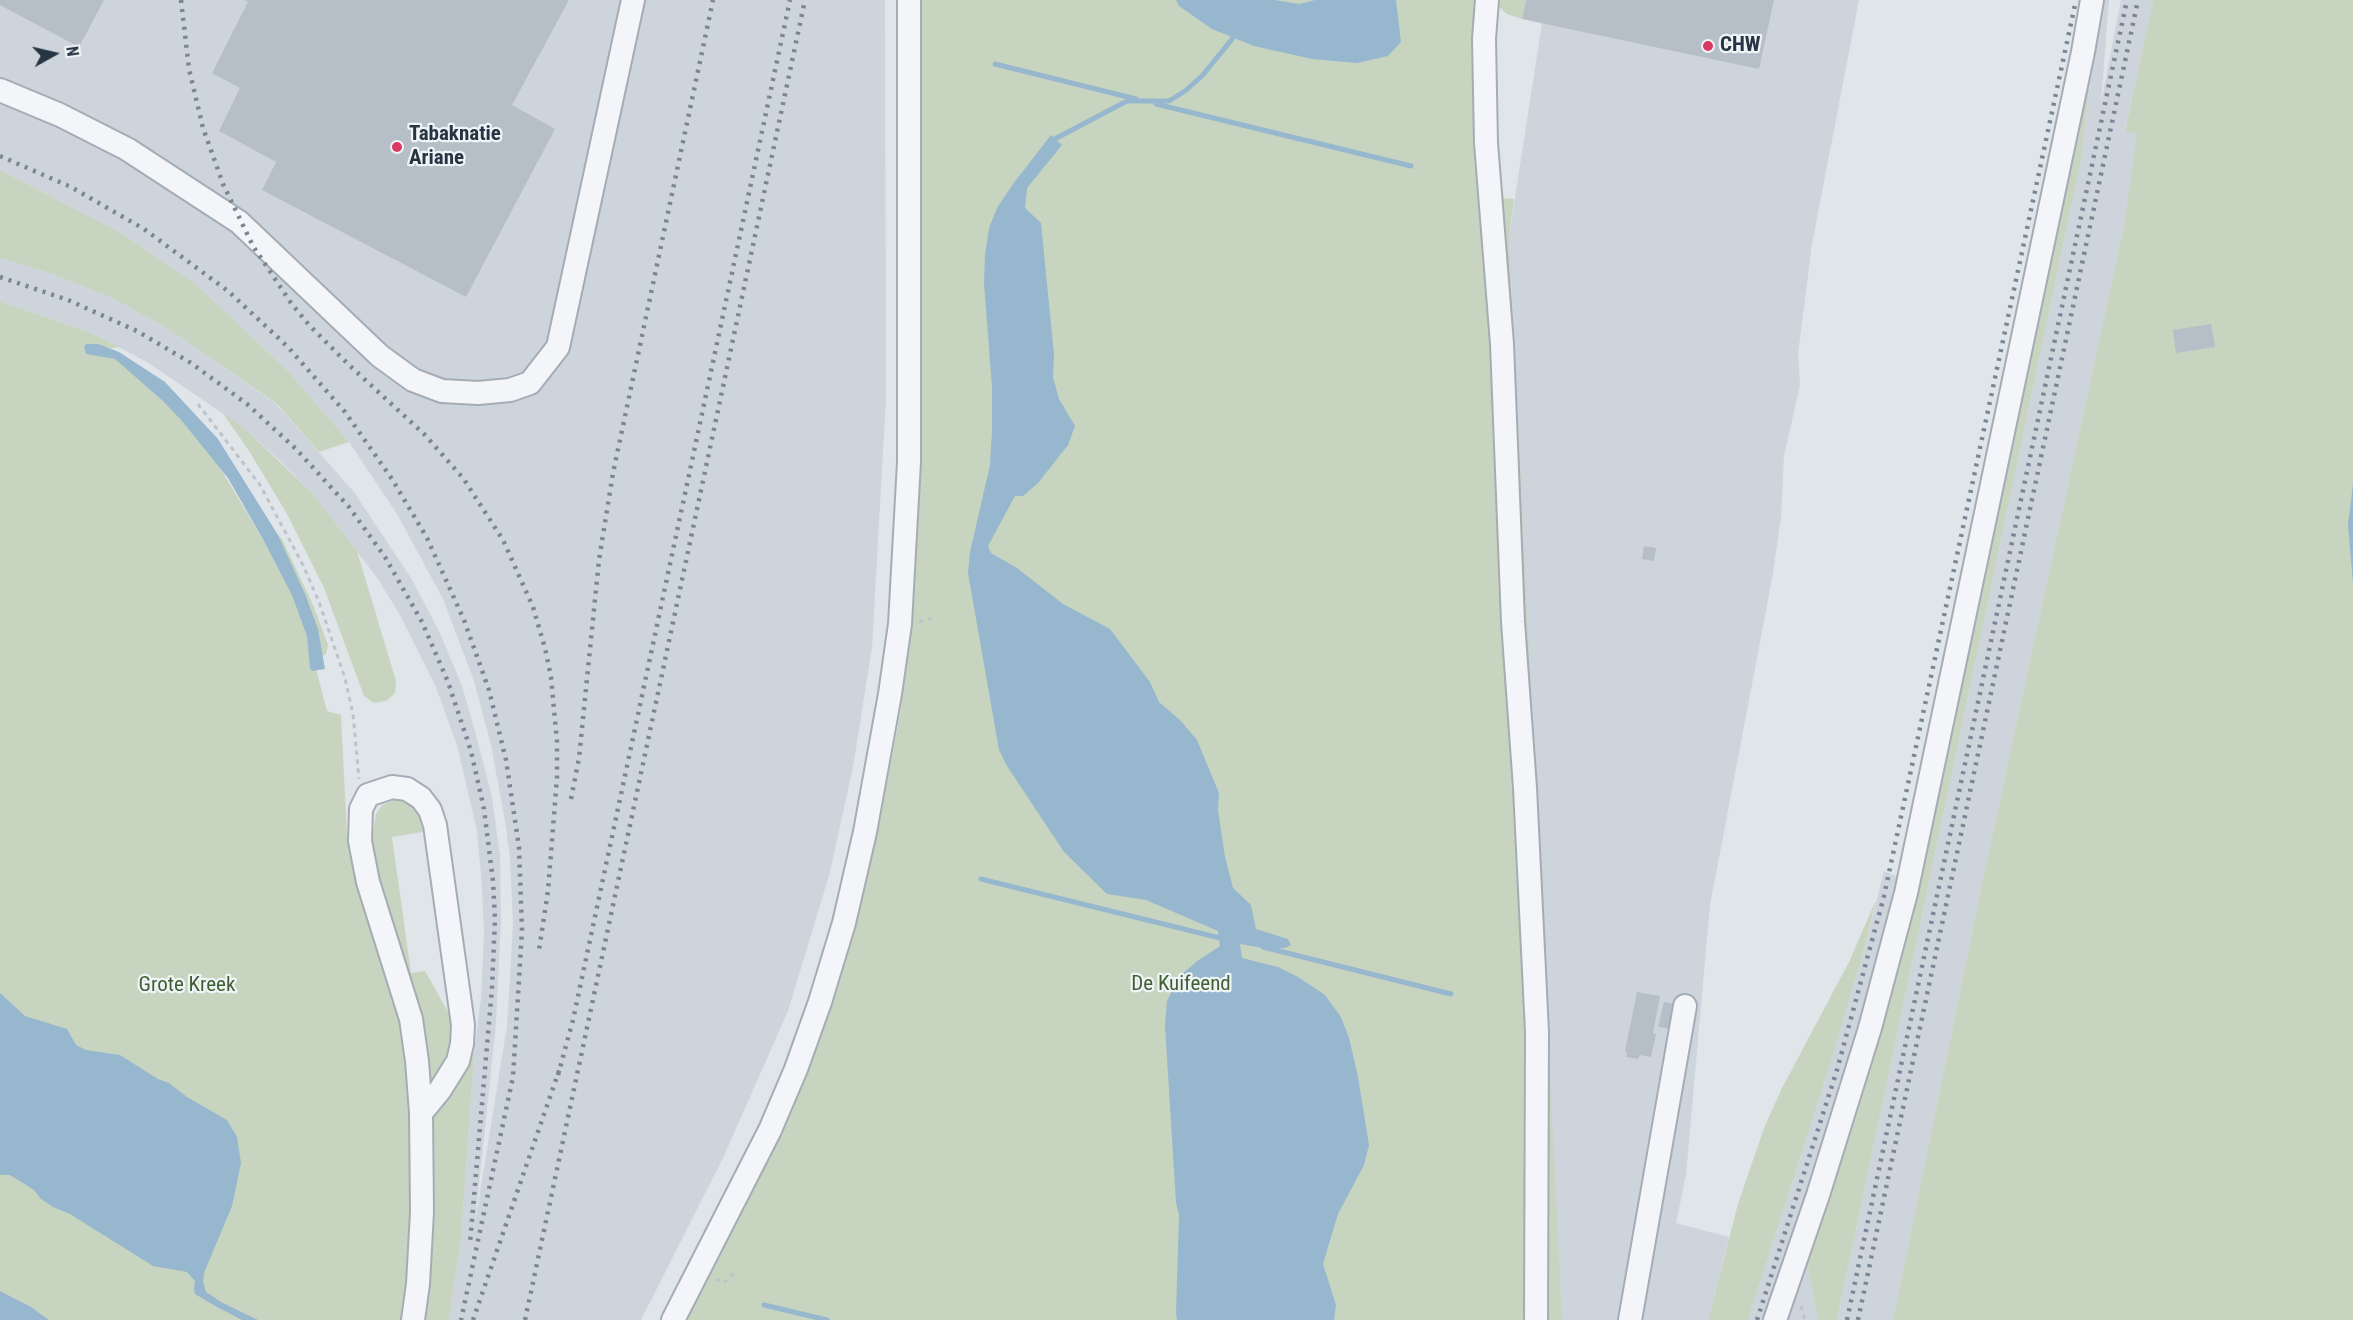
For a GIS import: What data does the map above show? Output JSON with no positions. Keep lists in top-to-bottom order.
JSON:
{
  "parks": ["De Kuifeend", "Grote Kreek"],
  "places": ["CHW", "Tabaknatie Ariane"],
  "north": "right"
}
